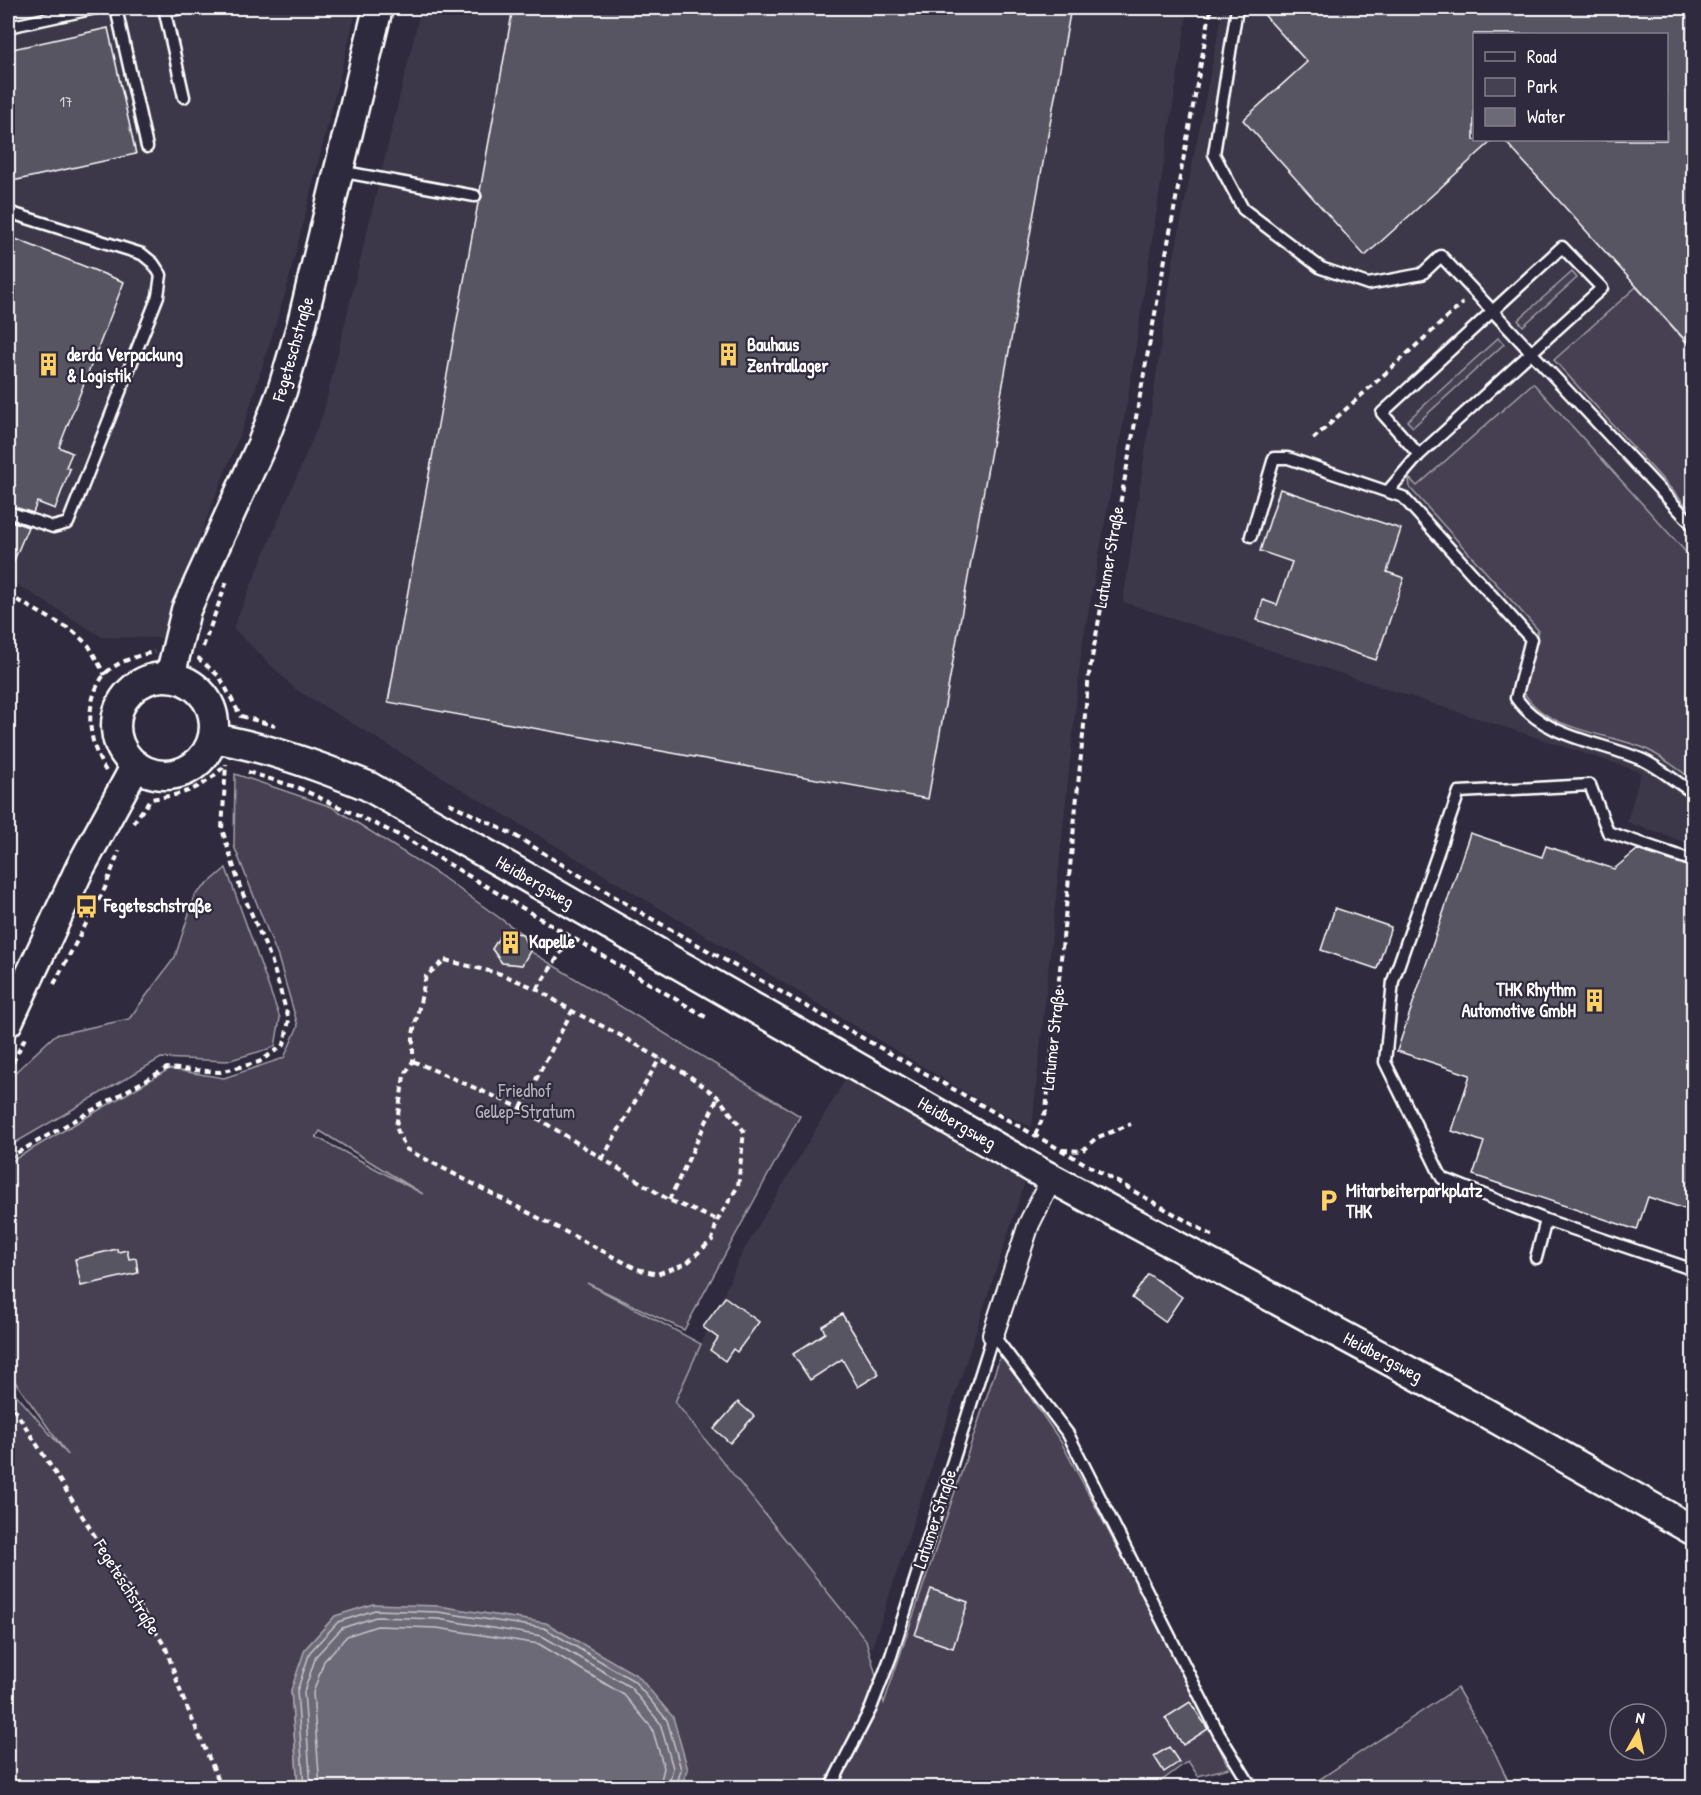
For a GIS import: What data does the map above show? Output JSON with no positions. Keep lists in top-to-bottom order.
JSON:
{
  "streets": {
    "street": ["Fegeteschstraße", "Latumer Straße", "Heidbergsweg"]
  },
  "crossings": [
    ["Latumer Straße", "Heidbergsweg"]
  ],
  "parks": ["Friedhof Gellep-Stratum"],
  "places": {
    "building": [
      "Bauhaus Zentrallager",
      "derda Verpackung & Logistik",
      "Kapelle",
      "THK Rhythm Automotive GmbH"
    ],
    "bus stop": ["Fegeteschstraße"],
    "parking": ["Mitarbeiterparkplatz THK"]
  },
  "house_numbers": ["17"],
  "legend": ["Road", "Park", "Water"],
  "north": "top"
}
